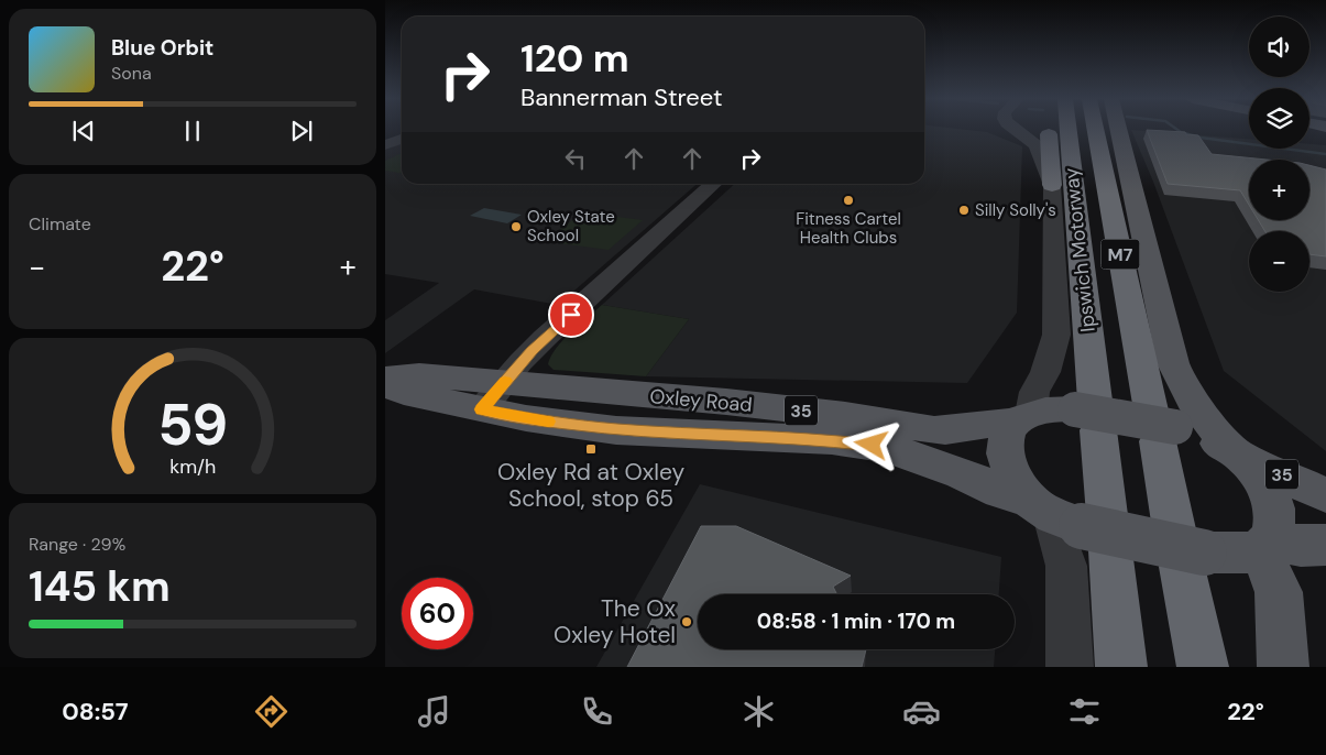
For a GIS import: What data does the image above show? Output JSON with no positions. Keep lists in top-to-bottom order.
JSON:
{
  "streets": {
    "highway": ["Ipswich Motorway", "M7"],
    "main road": ["Oxley Road", "35"]
  },
  "crossings": [
    ["Ipswich Motorway", "Oxley Road"],
    ["Ipswich Motorway", "35"],
    ["Oxley Road", "35"]
  ],
  "places": {
    "other": [
      "Fitness Cartel Health Clubs",
      "Silly Solly's",
      "Oxley State School",
      "The Ox Oxley Hotel"
    ],
    "transit": ["Oxley Rd at Oxley School, stop 65"]
  },
  "page": {
    "map_buttons": ["+", "−"],
    "turn": ["120 m", "Bannerman Street"],
    "song": ["Blue Orbit", "Sona"],
    "tile": [
      "Climate",
      ["Range · 29%", "145 km"]
    ],
    "heat": ["−", "22°", "+"],
    "limit": "60",
    "trip": "08:58 · 1 min · 170 m",
    "tabs": ["08:57", "22°"],
    "gauge": ["59", "km/h"]
  }
}
